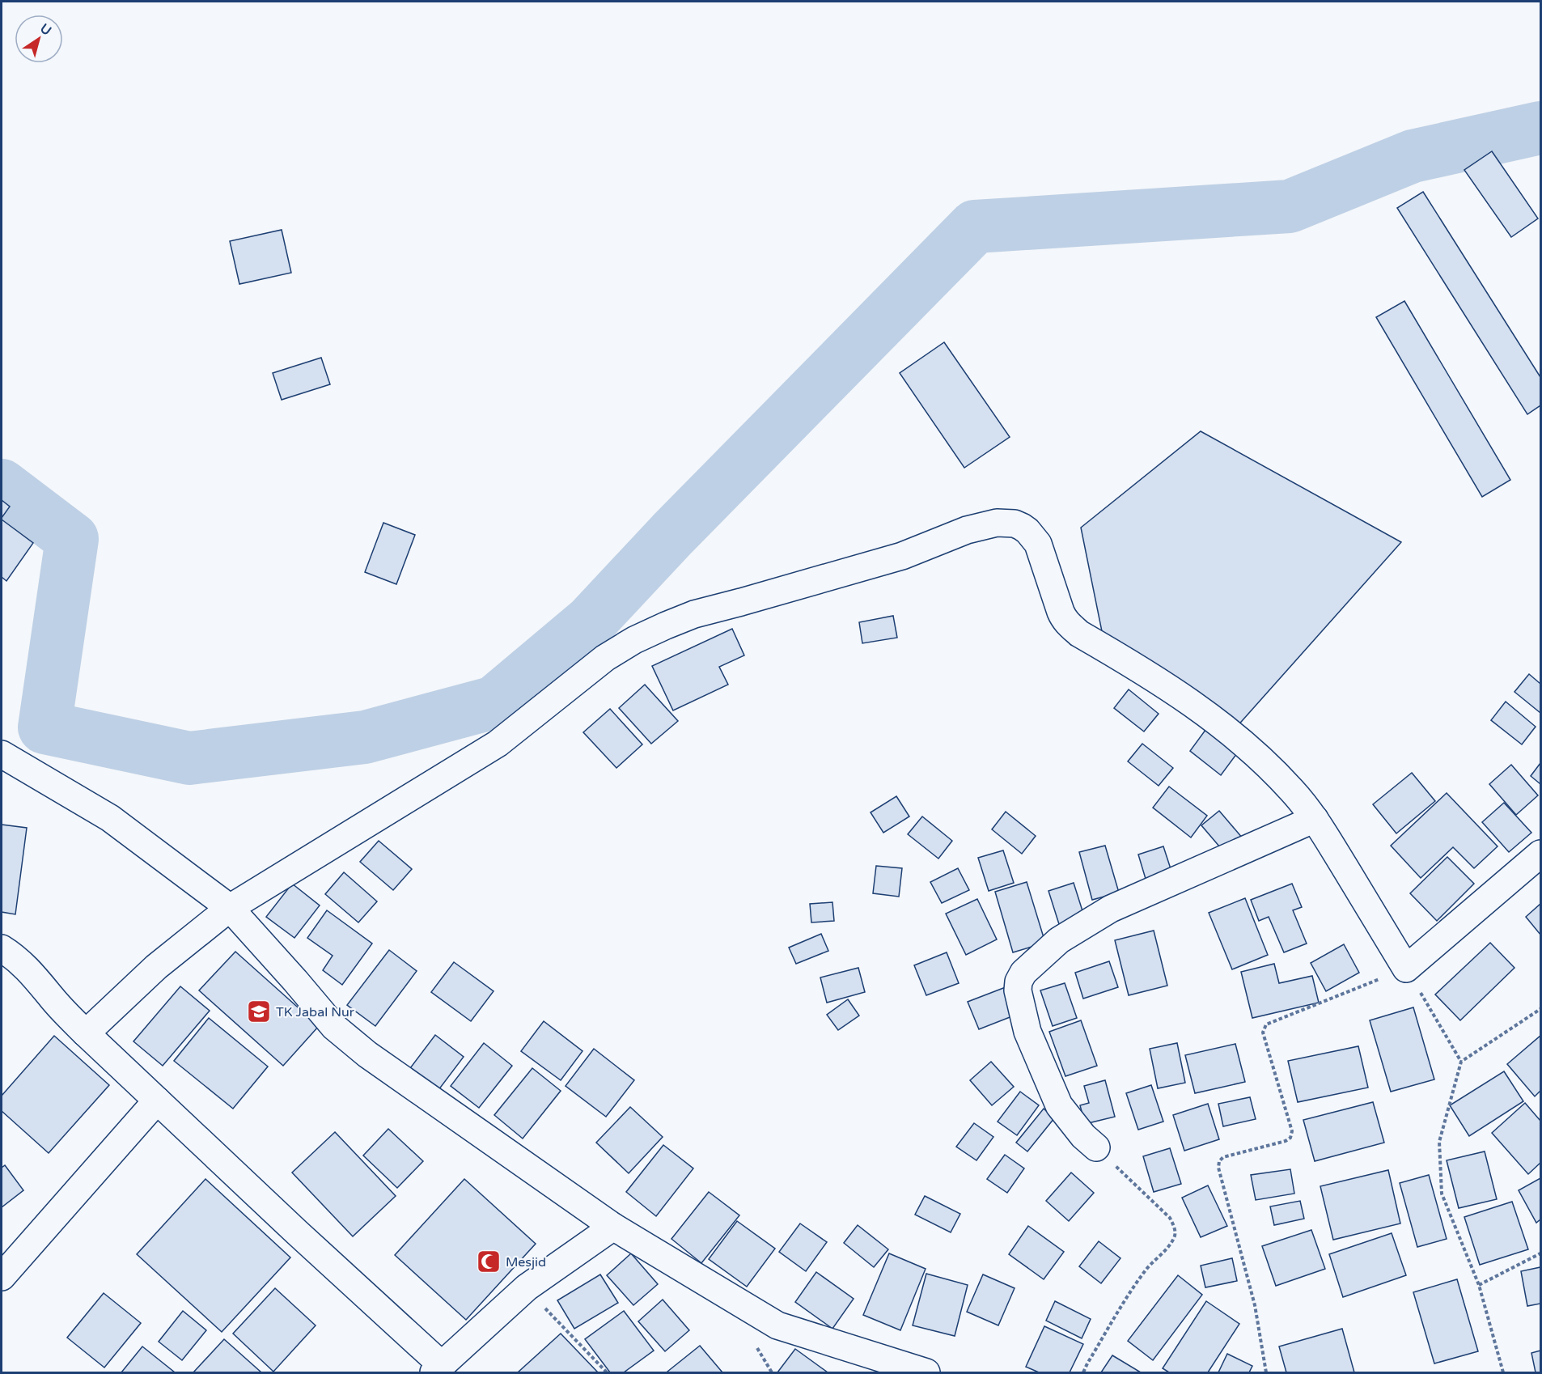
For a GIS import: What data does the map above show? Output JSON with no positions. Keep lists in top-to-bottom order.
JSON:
{
  "places": {
    "school or university": ["TK Jabal Nur"],
    "mosque": ["Mesjid"]
  },
  "north": "top right"
}
